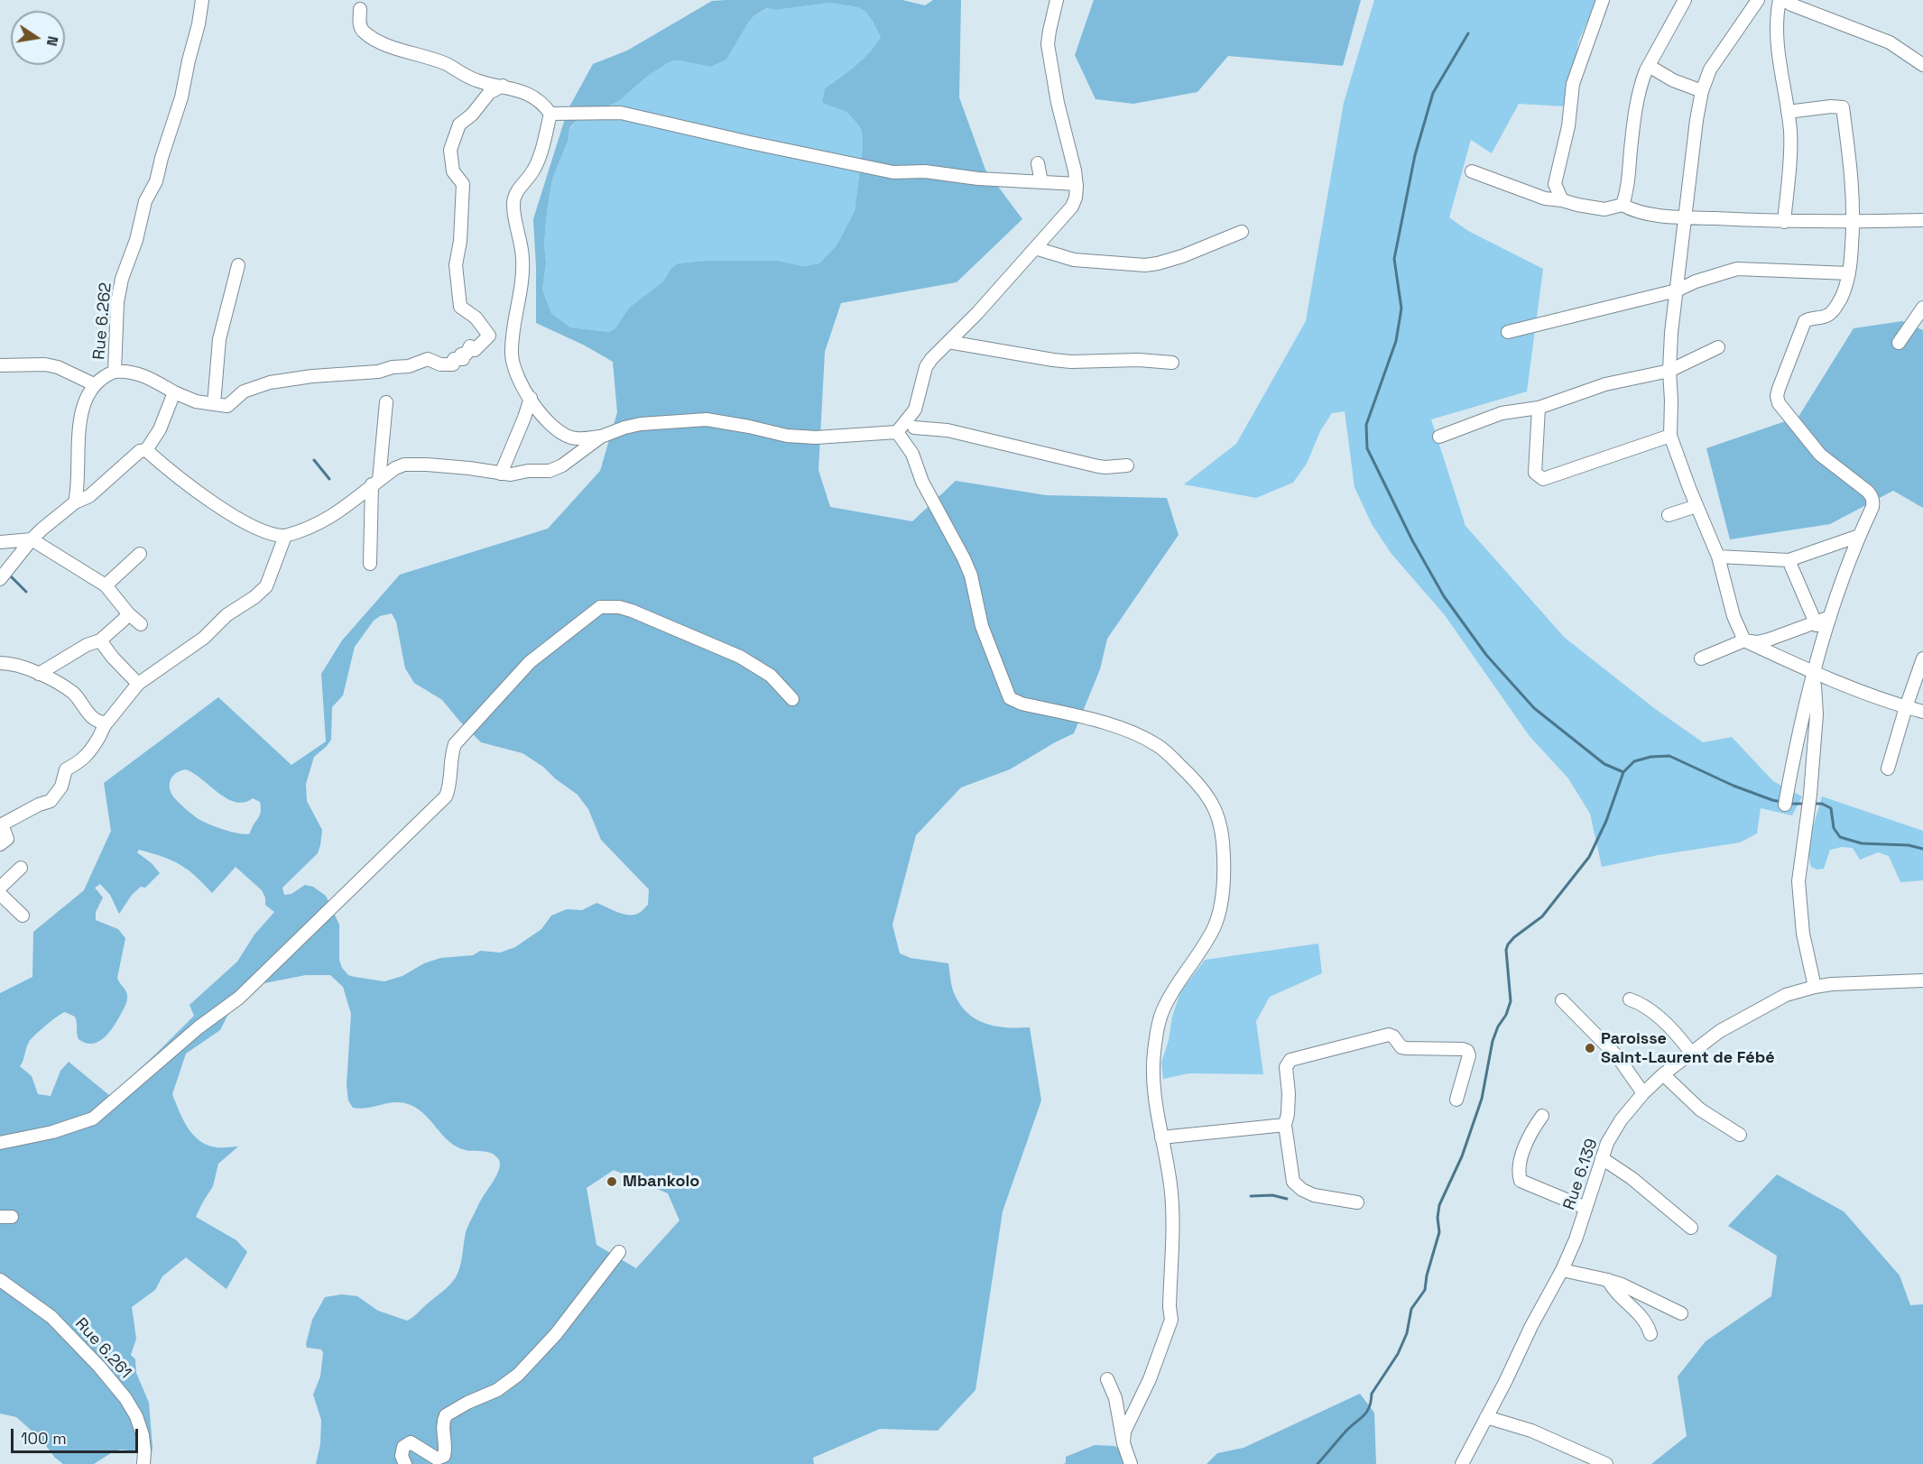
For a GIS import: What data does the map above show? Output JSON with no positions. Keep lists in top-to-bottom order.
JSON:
{
  "streets": {
    "street": ["Rue 6.262", "Rue 6.139", "Rue 6.261"]
  },
  "places": ["Paroisse Saint-Laurent de Fébé", "Mbankolo"],
  "scale_bar": "100 m",
  "north": "right"
}
